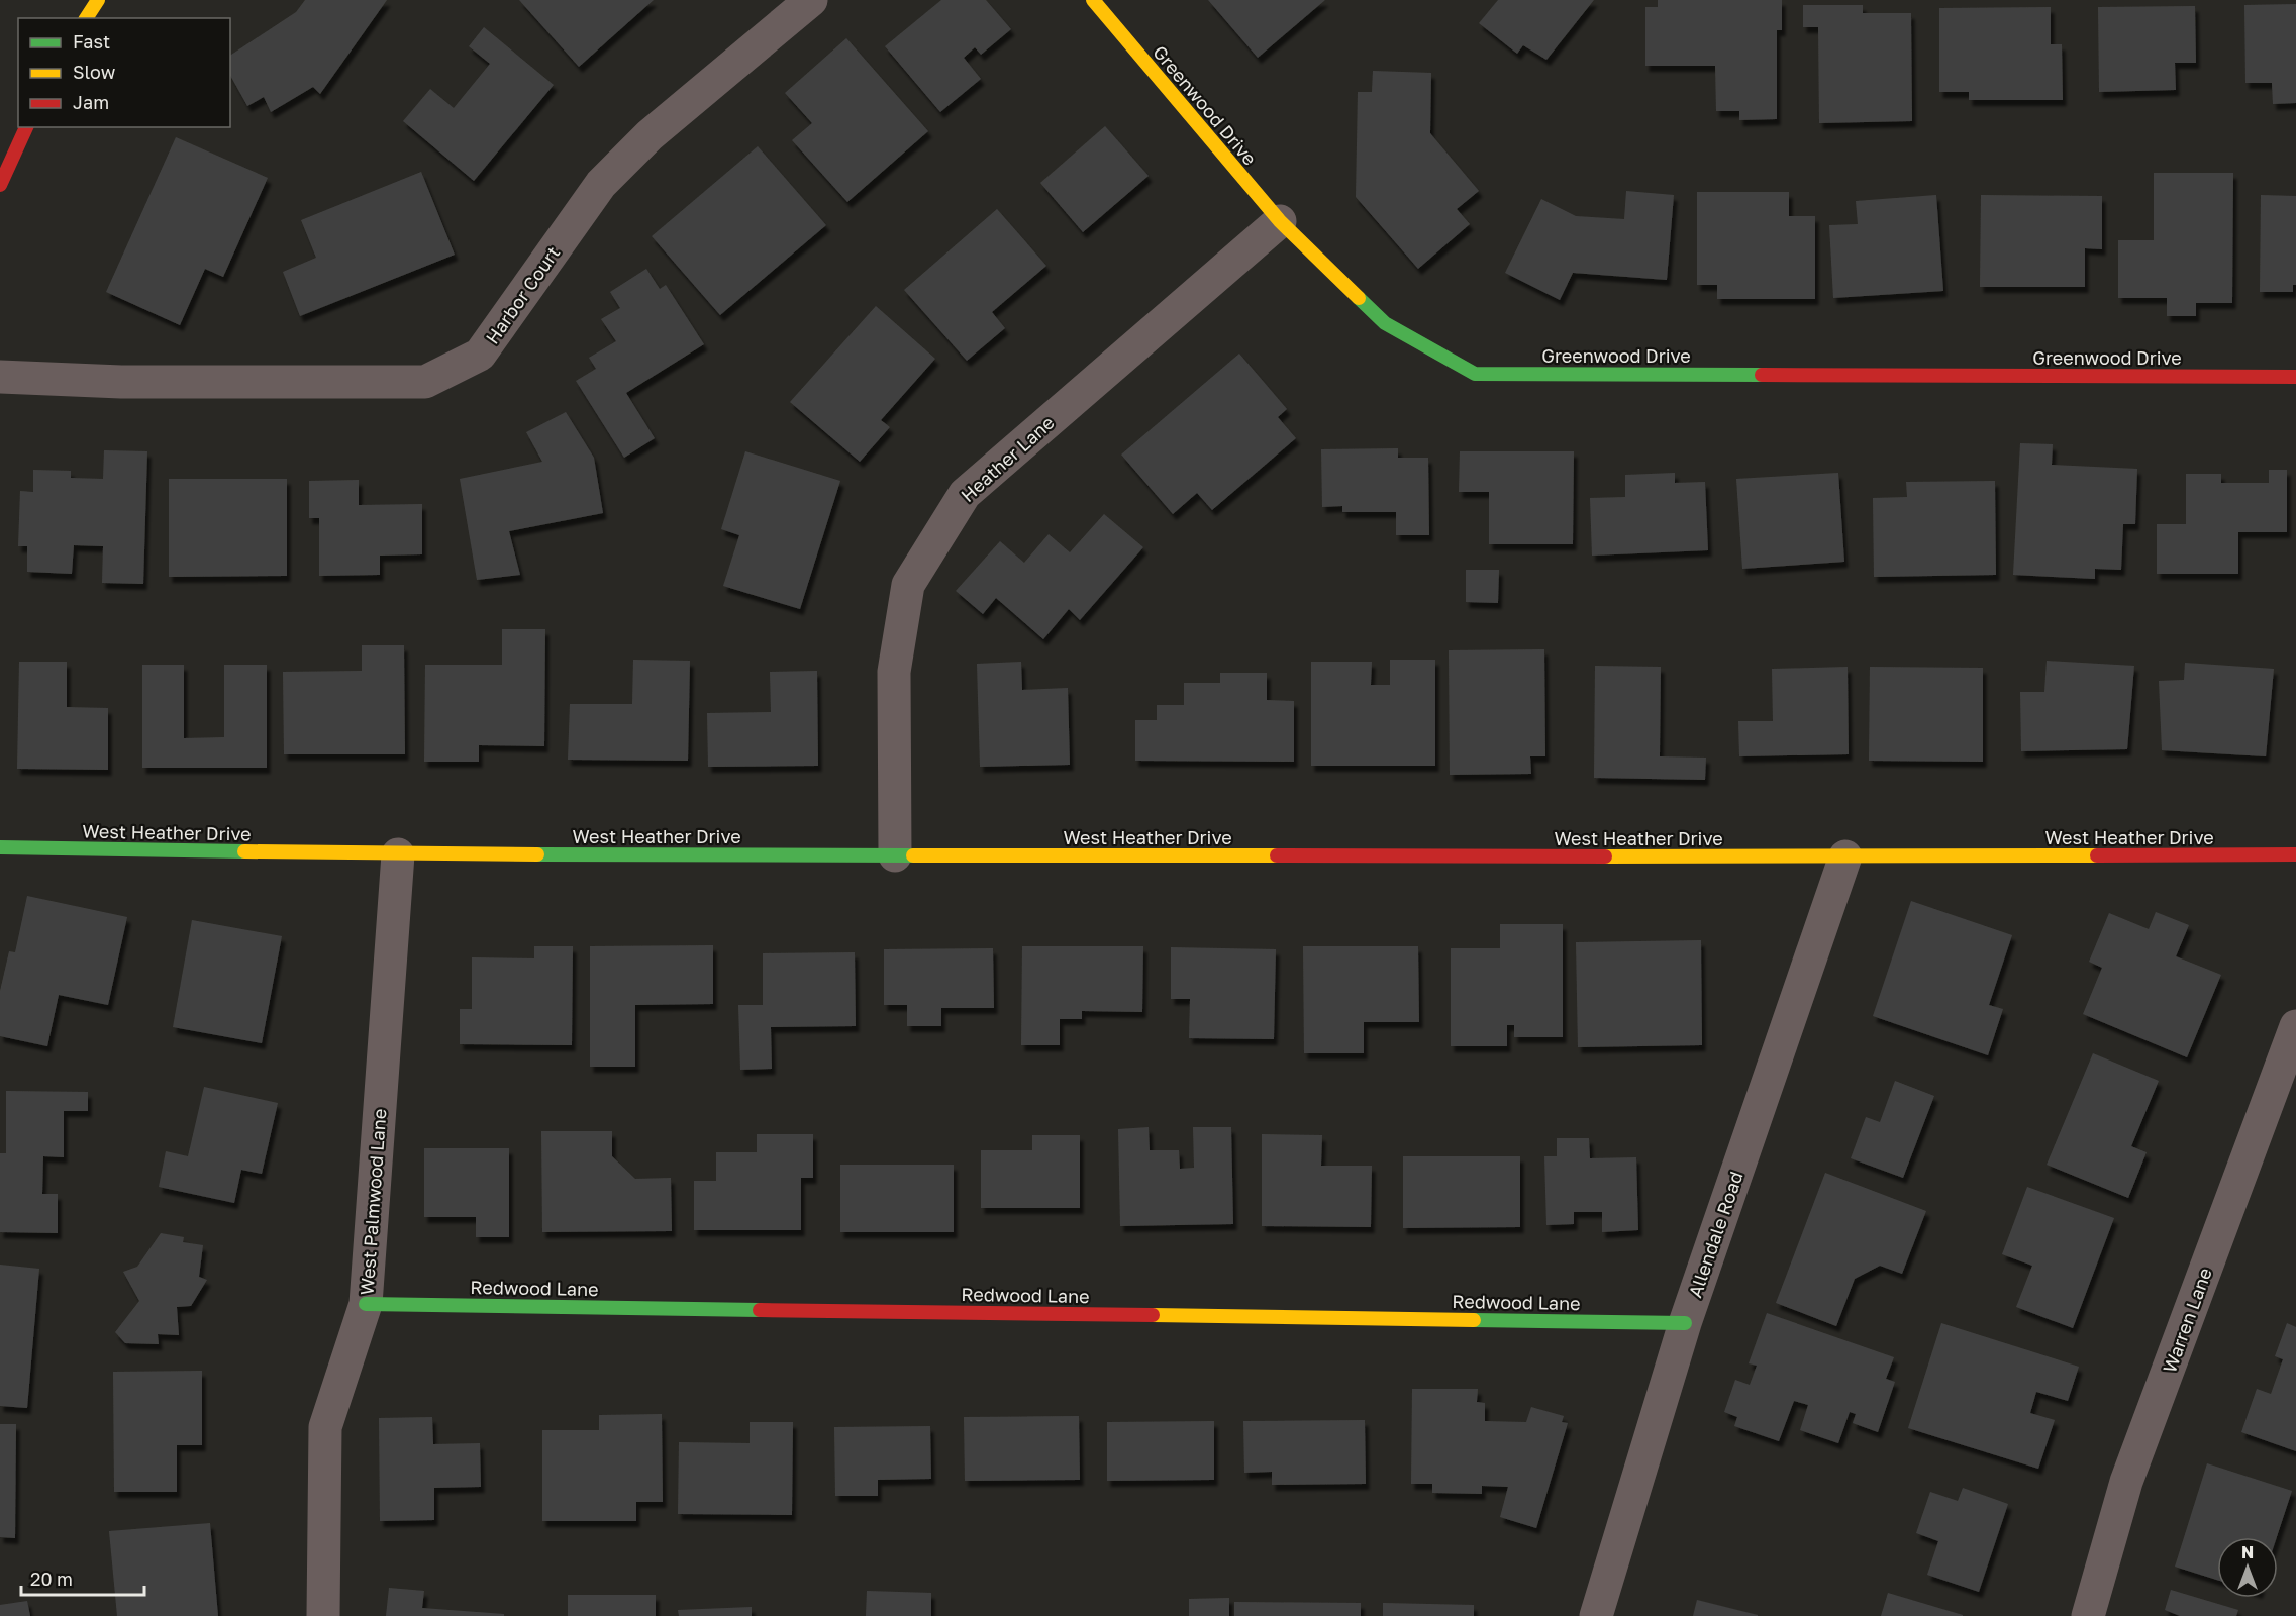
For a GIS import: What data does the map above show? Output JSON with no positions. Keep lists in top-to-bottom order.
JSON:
{
  "streets": {
    "street": [
      "Greenwood Drive",
      "Harbor Court",
      "Heather Lane",
      "West Heather Drive",
      "West Palmwood Lane",
      "Allendale Road",
      "Redwood Lane",
      "Warren Lane"
    ]
  },
  "crossings": [
    ["Greenwood Drive", "Heather Lane"],
    ["Heather Lane", "West Heather Drive"],
    ["West Heather Drive", "West Palmwood Lane"],
    ["West Heather Drive", "Allendale Road"],
    ["West Palmwood Lane", "Redwood Lane"],
    ["Allendale Road", "Redwood Lane"]
  ],
  "legend": ["Fast", "Slow", "Jam"],
  "scale_bar": "20 m",
  "north": "top"
}
